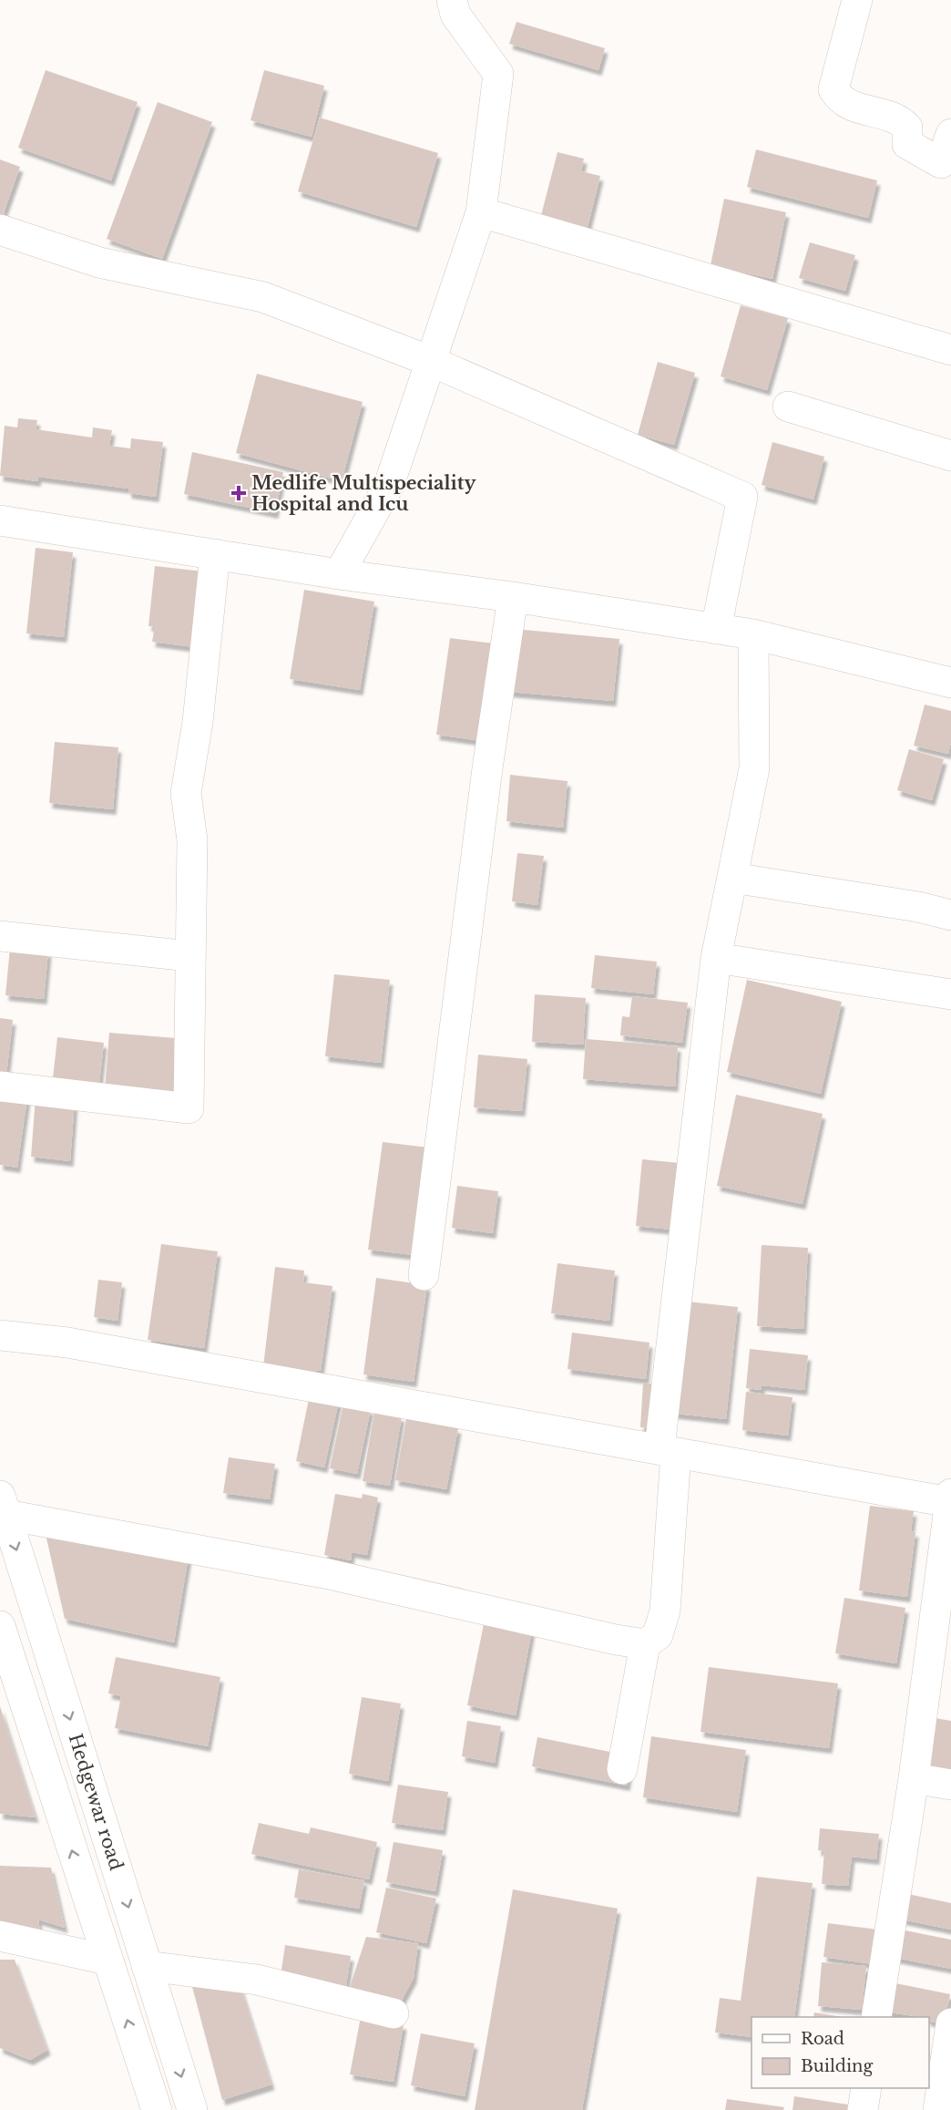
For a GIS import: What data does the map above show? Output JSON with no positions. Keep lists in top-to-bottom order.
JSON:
{
  "streets": {
    "street": ["Hedgewar road"]
  },
  "places": {
    "health": ["Medlife Multispeciality Hospital and Icu"]
  },
  "legend": ["Road", "Building"]
}
